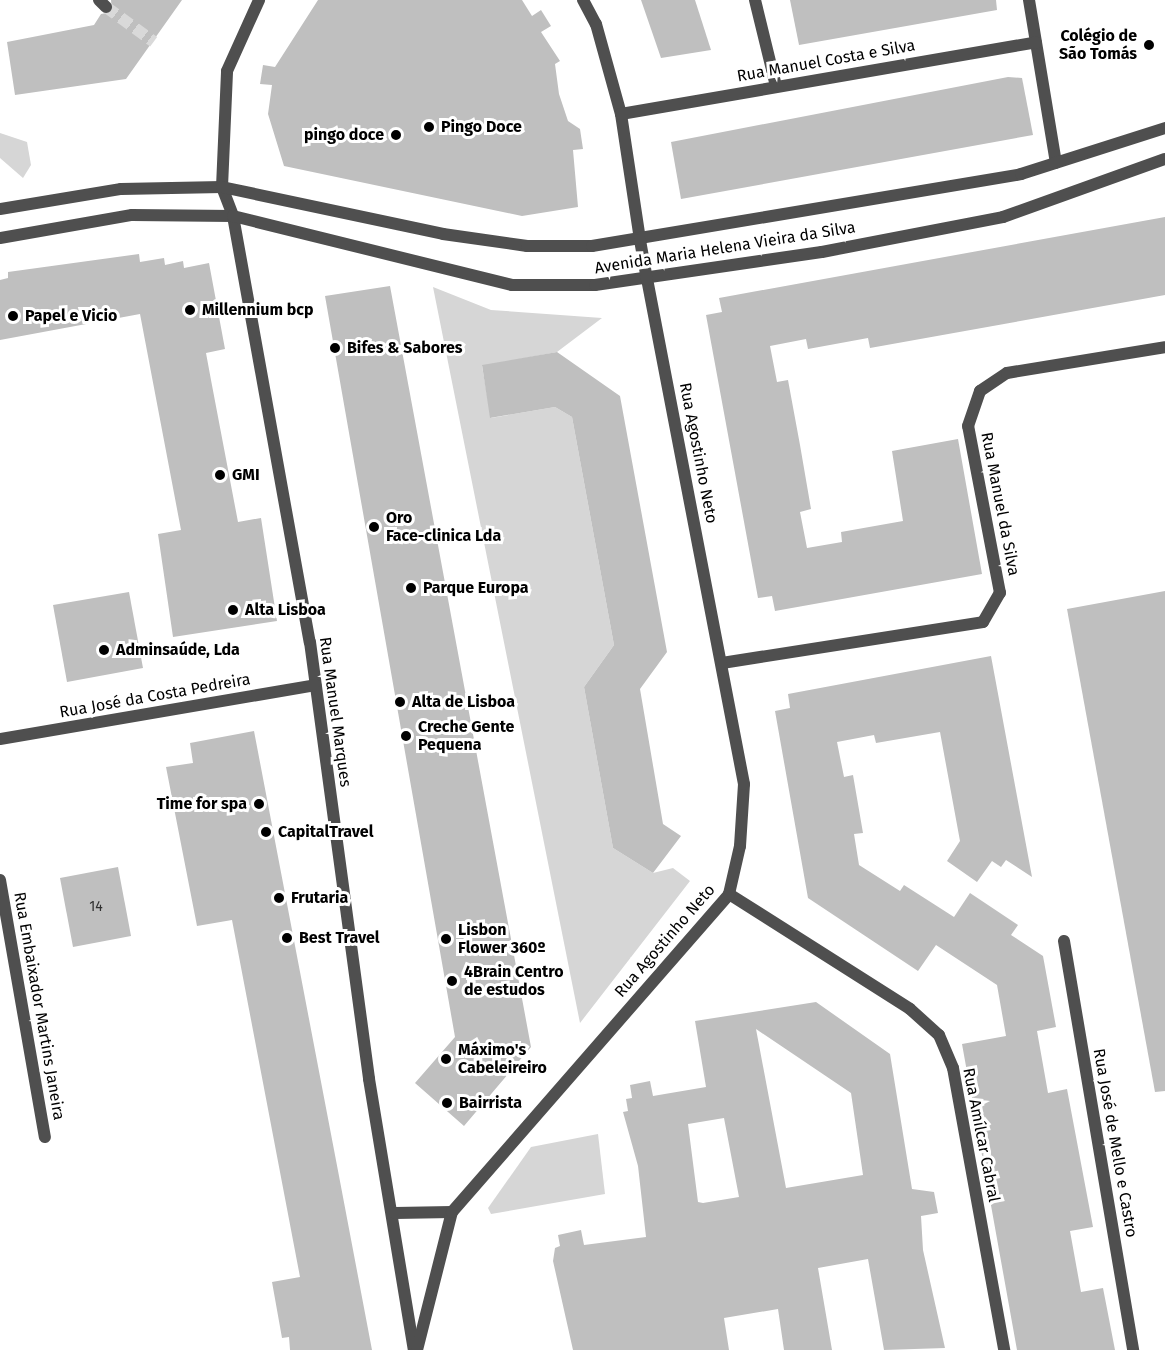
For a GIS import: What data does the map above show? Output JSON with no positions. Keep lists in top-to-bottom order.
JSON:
{
  "streets": {
    "street": [
      "Rua Manuel Costa e Silva",
      "Avenida Maria Helena Vieira da Silva",
      "Rua Agostinho Neto",
      "Rua Manuel da Silva",
      "Rua José da Costa Pedreira",
      "Rua Manuel Marques",
      "Rua Embaixador Martins Janeira",
      "Rua Amílcar Cabral",
      "Rua José de Mello e Castro"
    ]
  },
  "crossings": [
    ["Rua Manuel Costa e Silva", "Rua Agostinho Neto"],
    ["Avenida Maria Helena Vieira da Silva", "Rua Agostinho Neto"],
    ["Avenida Maria Helena Vieira da Silva", "Rua Manuel Marques"],
    ["Rua Agostinho Neto", "Rua Manuel da Silva"],
    ["Rua Agostinho Neto", "Rua Manuel Marques"],
    ["Rua Agostinho Neto", "Rua Amílcar Cabral"],
    ["Rua José da Costa Pedreira", "Rua Manuel Marques"]
  ],
  "places": [
    "Colégio de São Tomás",
    "Pingo Doce",
    "pingo doce",
    "Millennium bcp",
    "Papel e Vicio",
    "Bifes & Sabores",
    "GMI",
    "Oro Face-clinica Lda",
    "Parque Europa",
    "Alta Lisboa",
    "Adminsaúde, Lda",
    "Alta de Lisboa",
    "Creche Gente Pequena",
    "Time for spa",
    "CapitalTravel",
    "Frutaria",
    "Best Travel",
    "Lisbon Flower 360º",
    "4Brain Centro de estudos",
    "Máximo's Cabeleireiro",
    "Bairrista"
  ],
  "house_numbers": ["14"]
}
